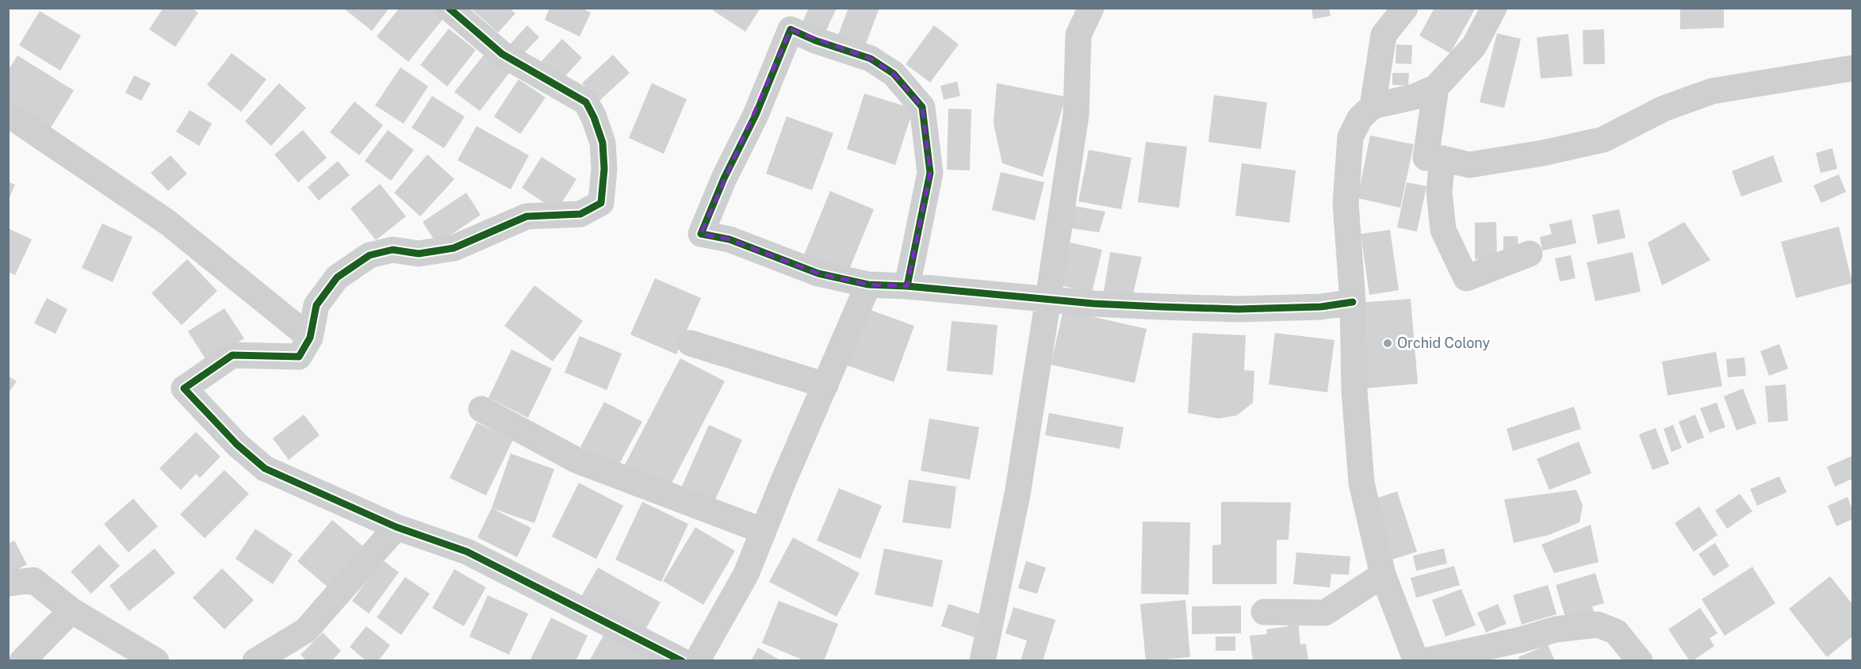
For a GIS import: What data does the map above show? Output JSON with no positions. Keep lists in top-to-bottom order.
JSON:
{
  "places": ["Orchid Colony"]
}
